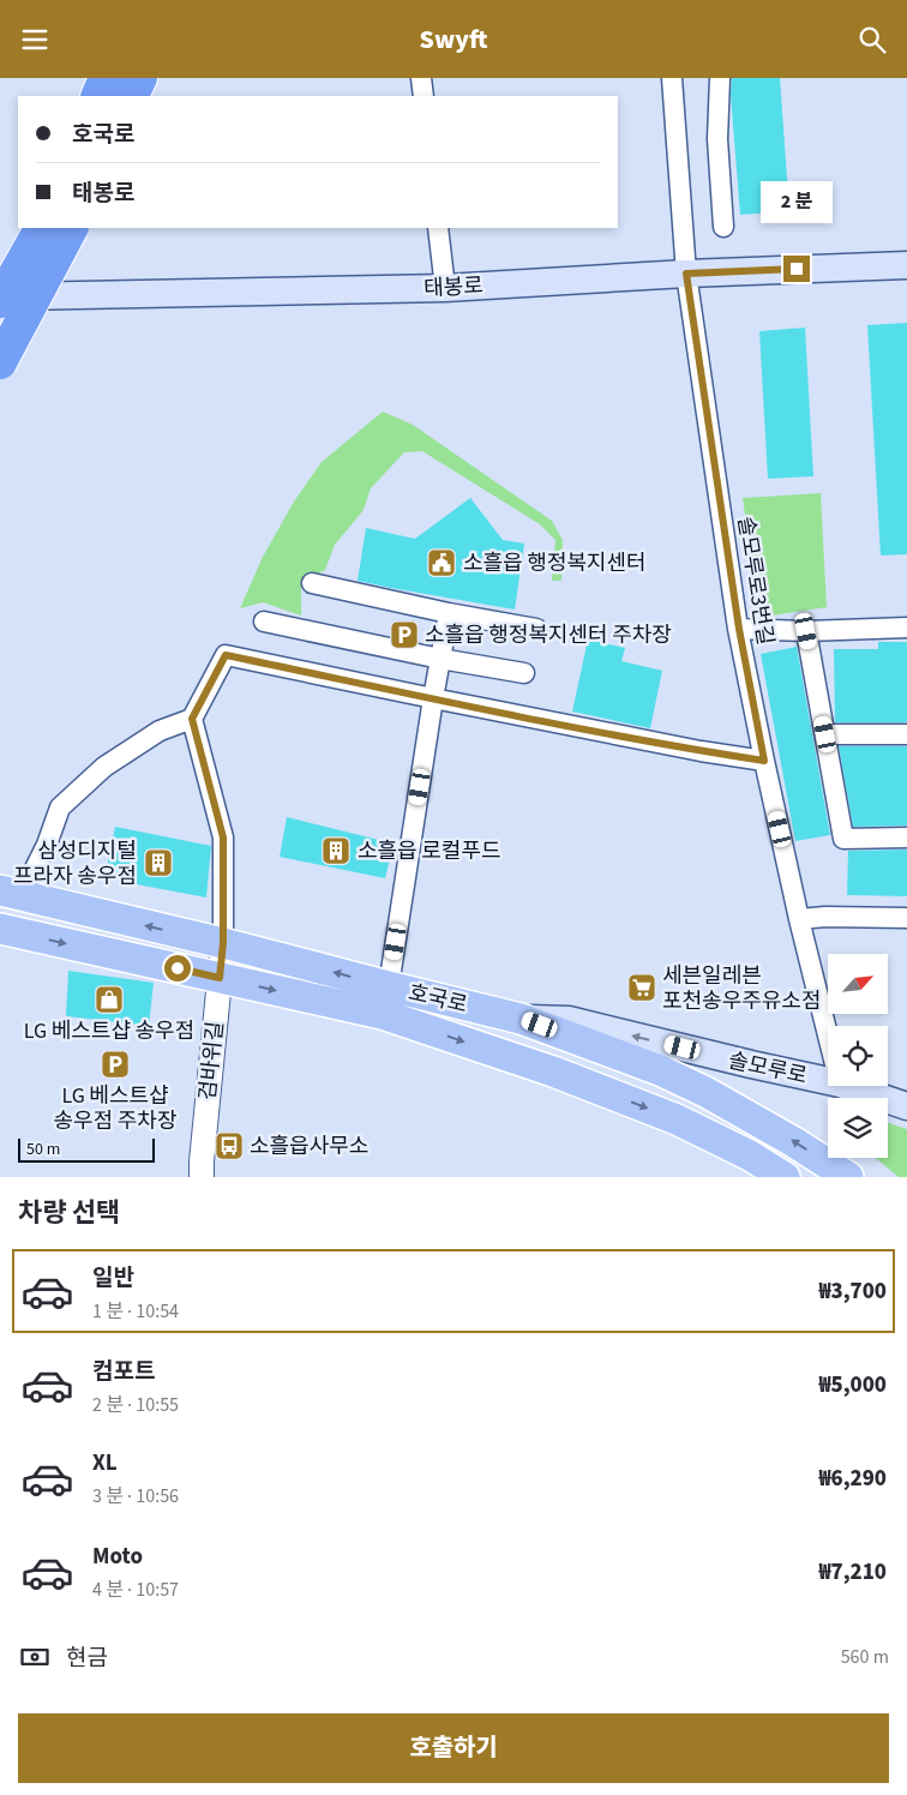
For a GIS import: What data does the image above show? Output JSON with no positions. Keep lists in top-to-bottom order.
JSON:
{
  "streets": {
    "main road": ["태봉로", "호국로", "솔모루로"],
    "street": ["솔모루로3번길", "검바위길"]
  },
  "crossings": [
    ["태봉로", "솔모루로3번길"],
    ["호국로", "검바위길"],
    ["호국로", "솔모루로"]
  ],
  "one_way": ["솔모루로"],
  "places": {
    "public building": ["소흘읍 행정복지센터"],
    "parking": ["소흘읍 행정복지센터 주차장", "LG 베스트샵 송우점 주차장"],
    "building": ["소흘읍 로컬푸드", "삼성디지털 프라자 송우점"],
    "supermarket": ["세븐일레븐 포천송우주유소점"],
    "shop": ["LG 베스트샵 송우점"],
    "bus stop": ["소흘읍사무소"]
  },
  "scale_bar": "50 m",
  "north": "top right",
  "page": {
    "header": "Swyft",
    "banner": ["호국로", "태봉로"],
    "bubble": "2 분",
    "scale": "50 m",
    "heading": "차량 선택",
    "list": [
      {
        "name": "일반",
        "note": "1 분 · 10:54",
        "value": "₩3,700"
      },
      {
        "name": "컴포트",
        "note": "2 분 · 10:55",
        "value": "₩5,000"
      },
      {
        "name": "XL",
        "note": "3 분 · 10:56",
        "value": "₩6,290"
      },
      {
        "name": "Moto",
        "note": "4 분 · 10:57",
        "value": "₩7,210"
      }
    ],
    "pay": ["현금", "560 m"],
    "buttons": "호출하기"
  }
}
